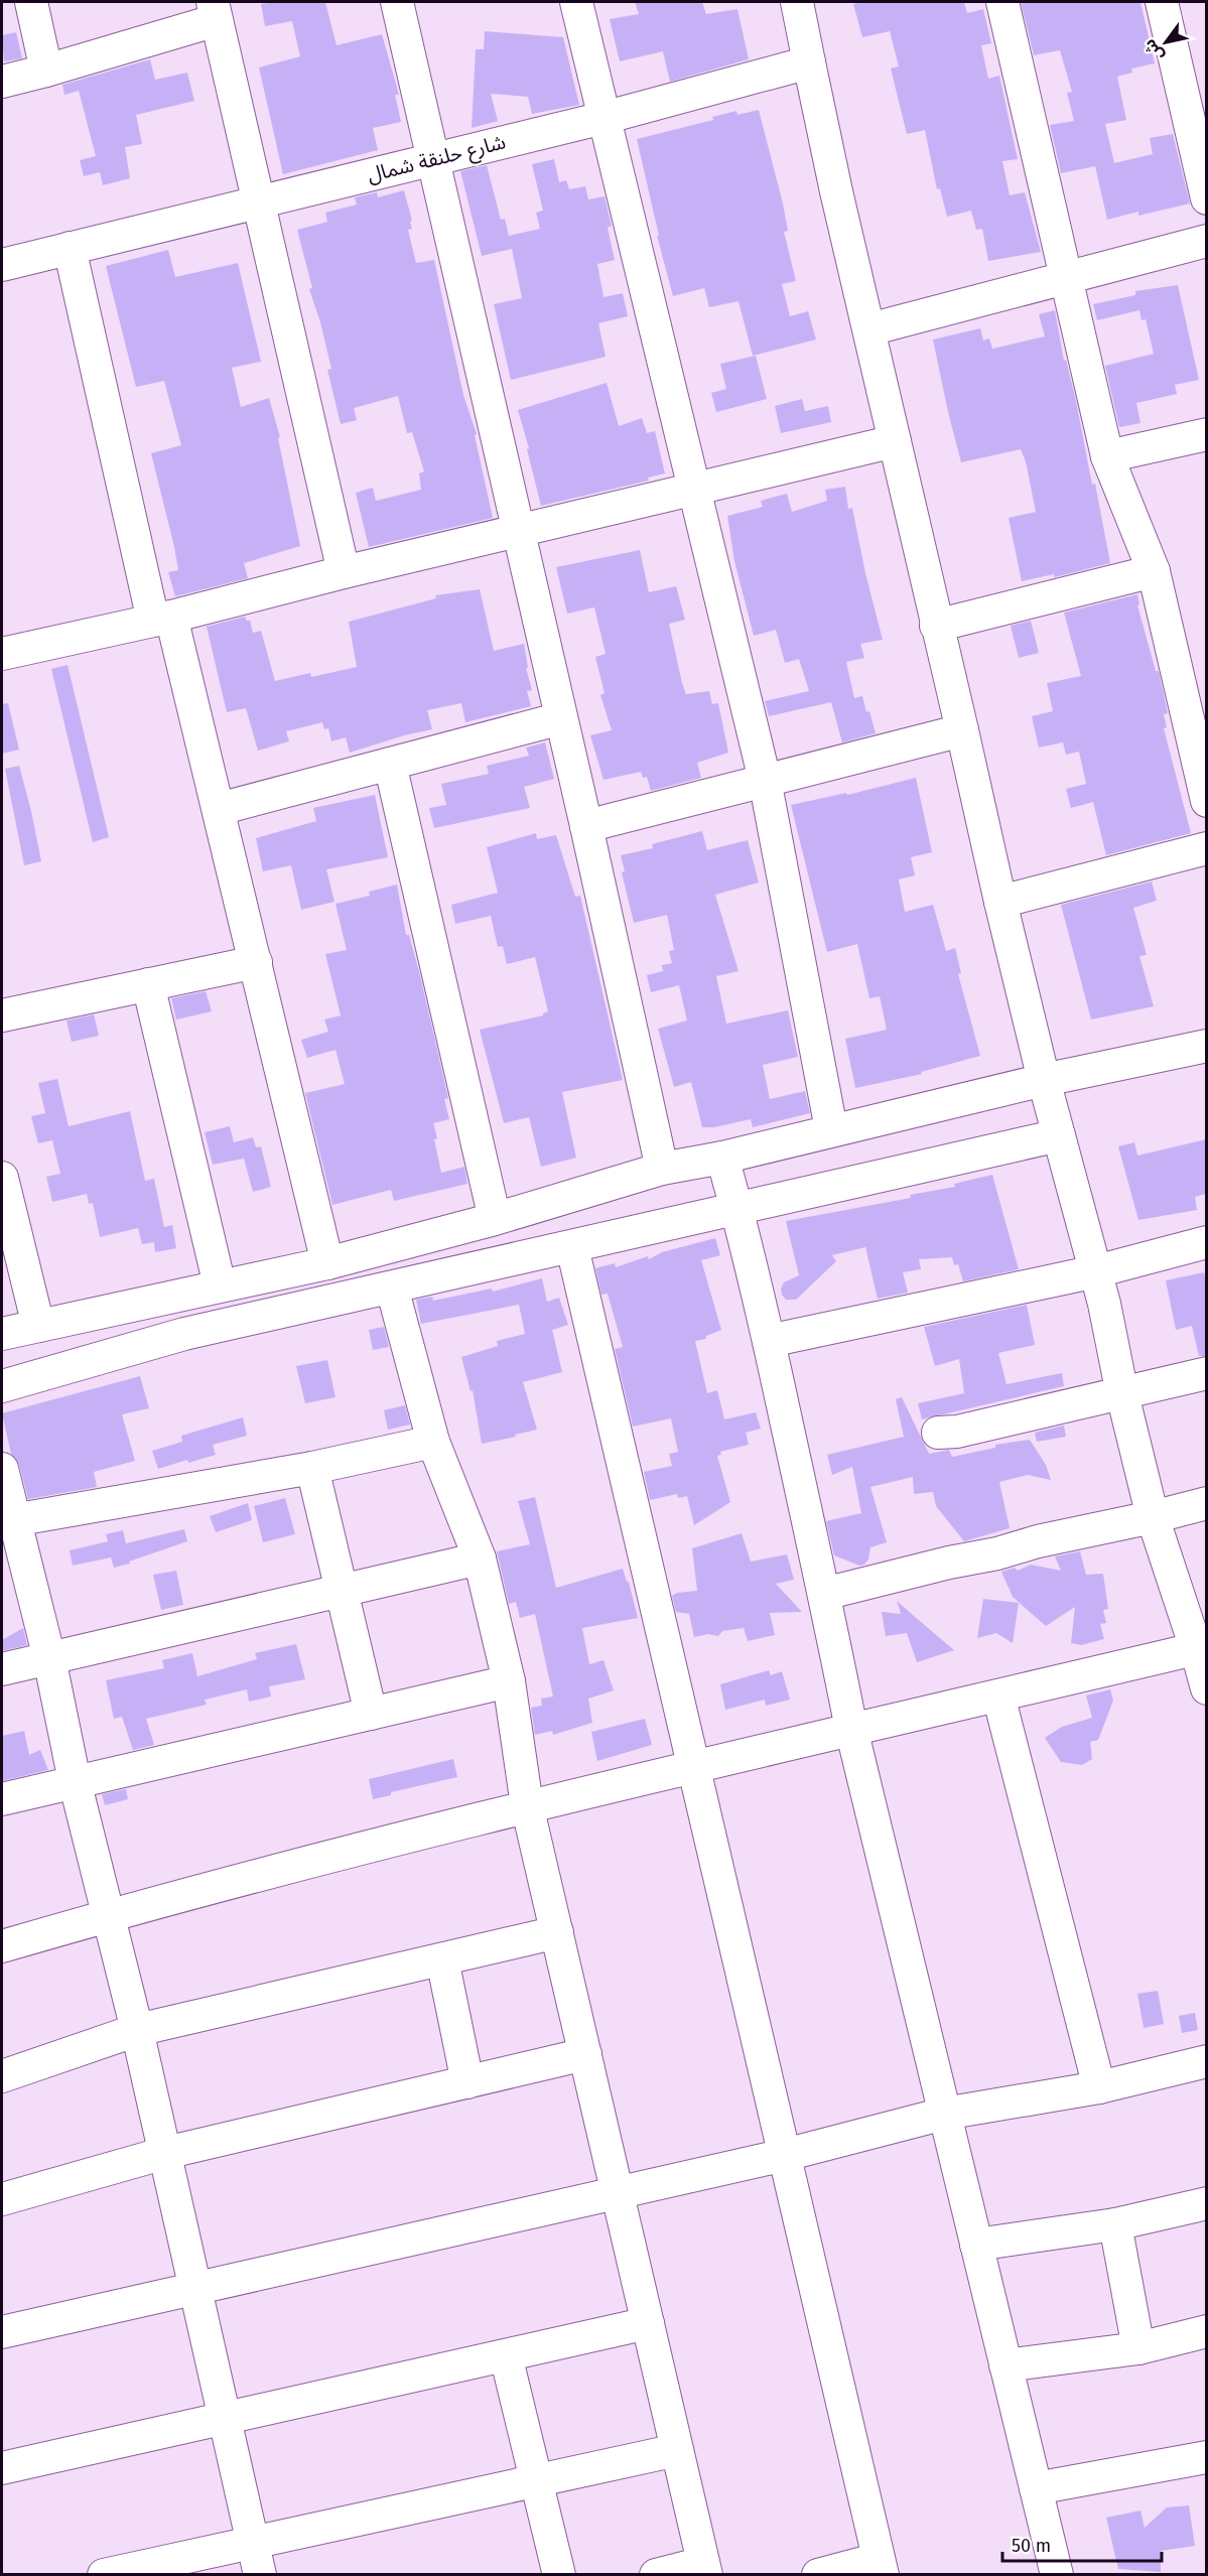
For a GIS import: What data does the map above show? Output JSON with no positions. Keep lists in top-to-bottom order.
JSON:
{
  "streets": {
    "street": ["شارع حلنقة شمال"]
  },
  "scale_bar": "50 m",
  "north": "bottom left"
}
